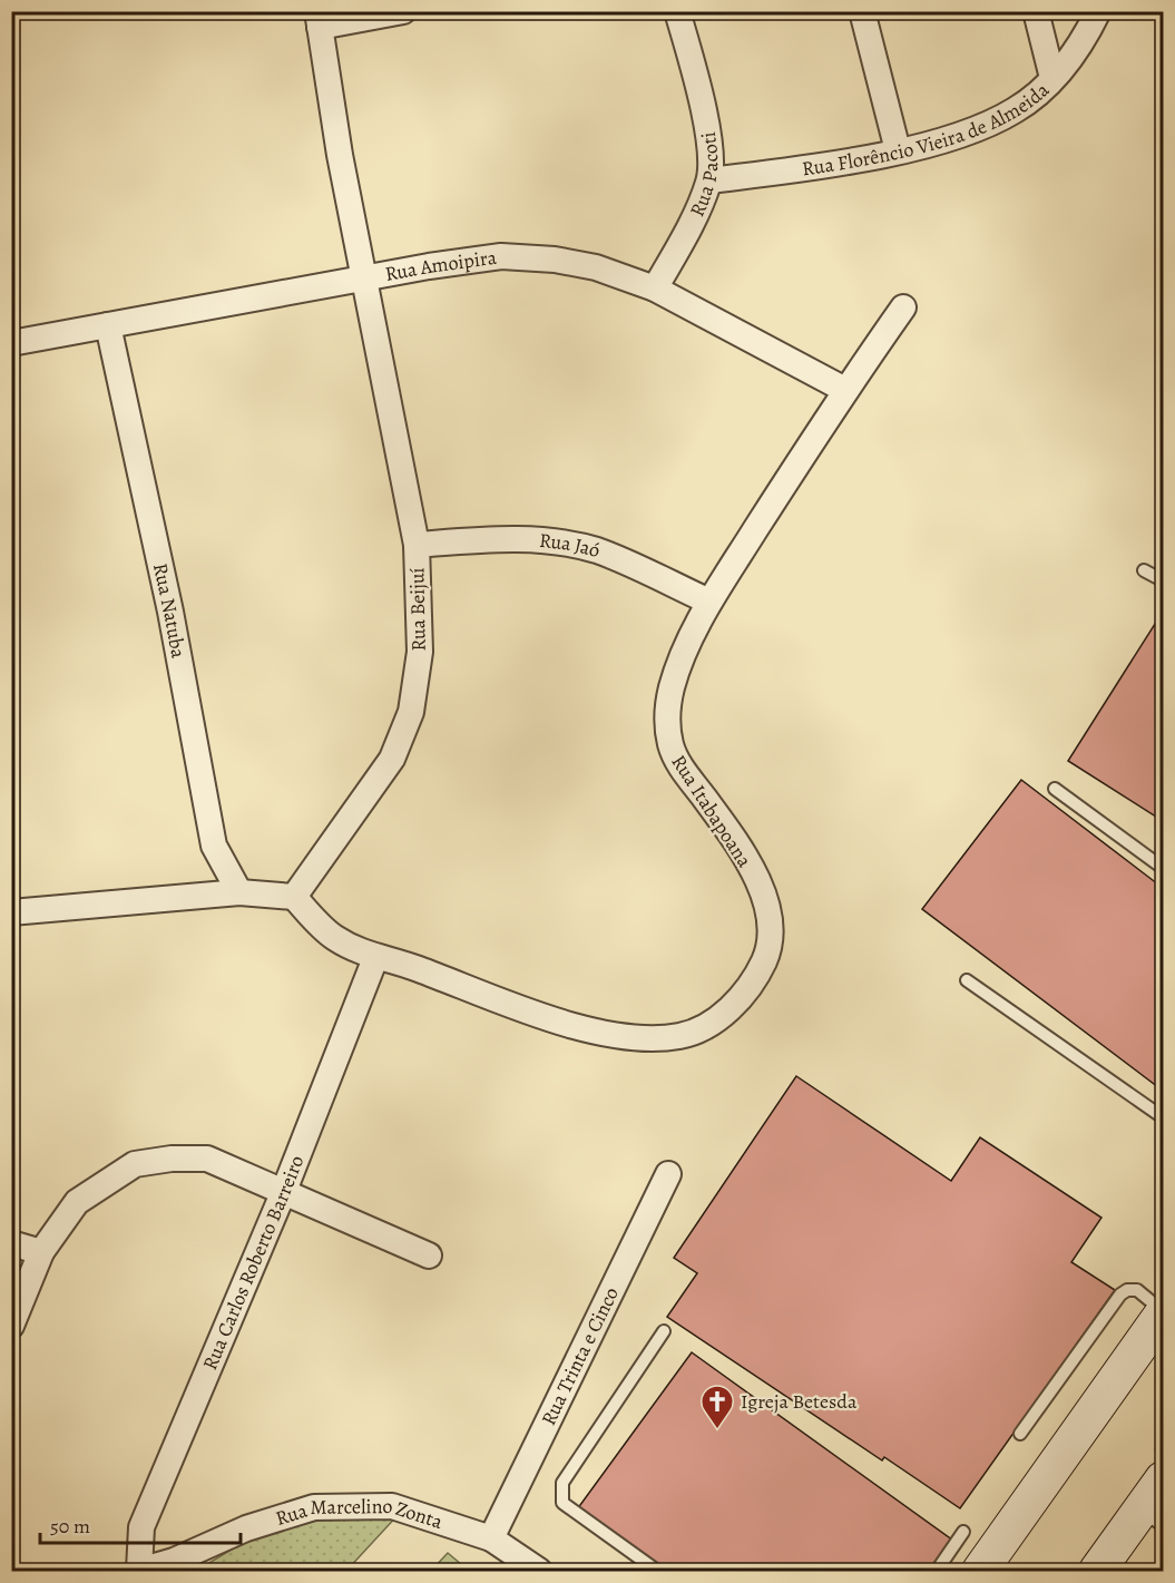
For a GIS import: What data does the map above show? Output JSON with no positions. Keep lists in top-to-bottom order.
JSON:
{
  "streets": {
    "street": [
      "Rua Florêncio Vieira de Almeida",
      "Rua Pacoti",
      "Rua Amoipira",
      "Rua Jaó",
      "Rua Beijuí",
      "Rua Natuba",
      "Rua Itabapoana",
      "Rua Carlos Roberto Barreiro",
      "Rua Trinta e Cinco",
      "Rua Marcelino Zonta"
    ]
  },
  "crossings": [
    ["Rua Florêncio Vieira de Almeida", "Rua Pacoti"],
    ["Rua Pacoti", "Rua Amoipira"],
    ["Rua Amoipira", "Rua Beijuí"],
    ["Rua Amoipira", "Rua Natuba"],
    ["Rua Amoipira", "Rua Itabapoana"],
    ["Rua Jaó", "Rua Beijuí"],
    ["Rua Jaó", "Rua Itabapoana"],
    ["Rua Beijuí", "Rua Itabapoana"],
    ["Rua Itabapoana", "Rua Carlos Roberto Barreiro"],
    ["Rua Carlos Roberto Barreiro", "Rua Marcelino Zonta"],
    ["Rua Trinta e Cinco", "Rua Marcelino Zonta"]
  ],
  "places": {
    "church": ["Igreja Betesda"]
  },
  "scale_bar": "50 m"
}
